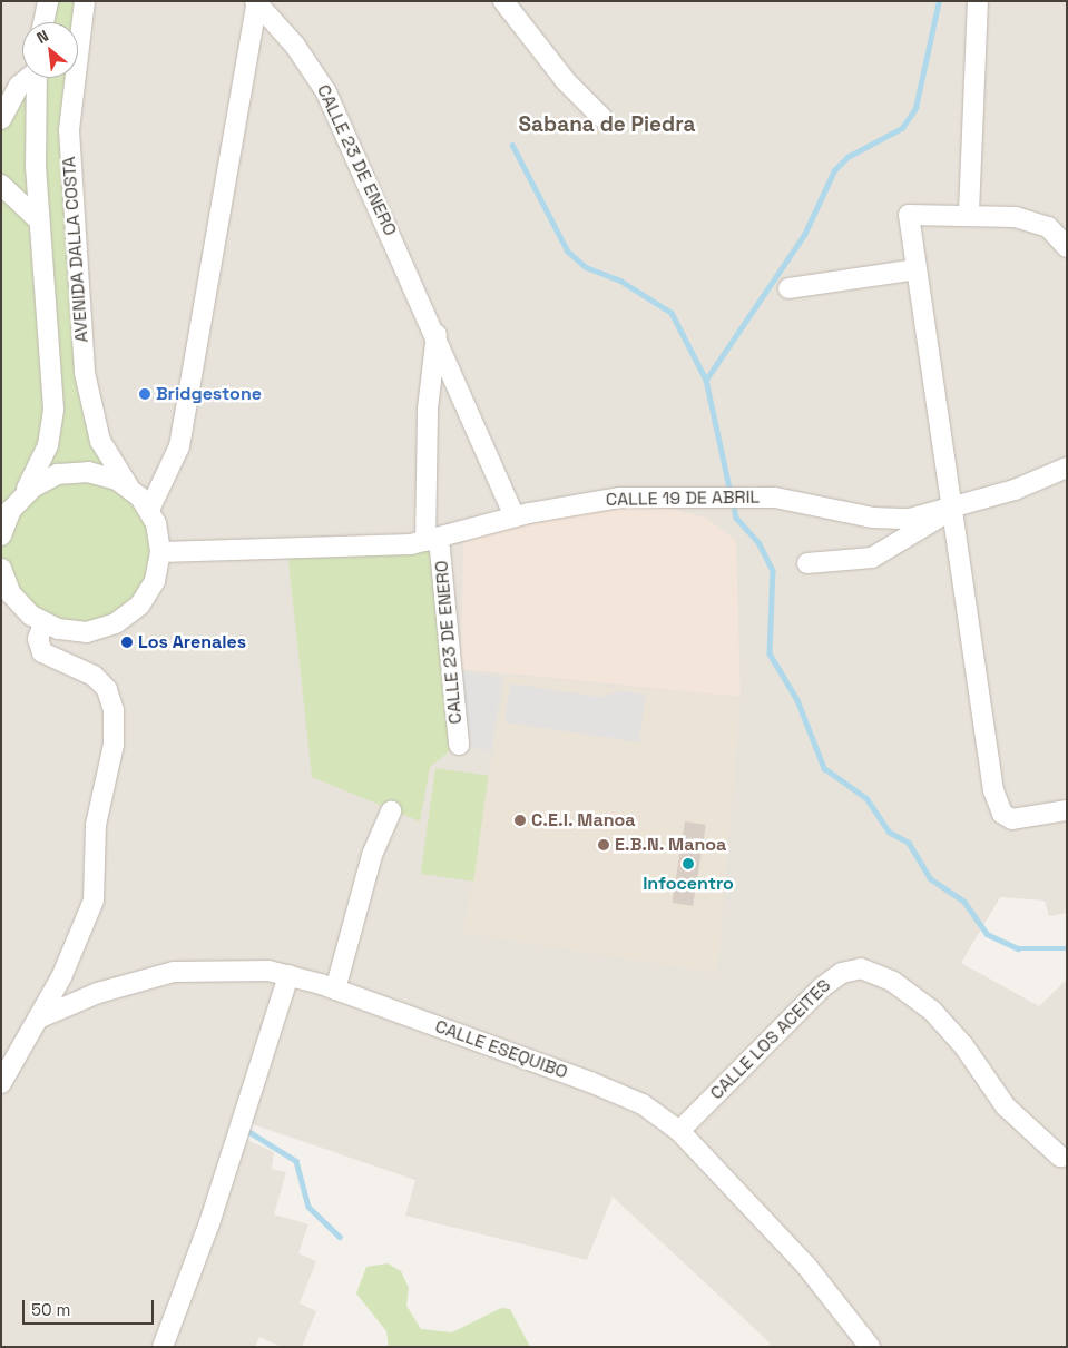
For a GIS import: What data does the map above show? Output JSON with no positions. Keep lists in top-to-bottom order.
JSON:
{
  "streets": {
    "street": [
      "CALLE 23 DE ENERO",
      "AVENIDA DALLA COSTA",
      "CALLE 19 DE ABRIL",
      "CALLE LOS ACEITES",
      "CALLE ESEQUIBO"
    ]
  },
  "crossings": [
    ["CALLE 23 DE ENERO", "CALLE 19 DE ABRIL"],
    ["CALLE LOS ACEITES", "CALLE ESEQUIBO"]
  ],
  "districts": ["Sabana de Piedra"],
  "places": [
    "Bridgestone",
    "Los Arenales",
    "C.E.I. Manoa",
    "E.B.N. Manoa",
    "Infocentro"
  ],
  "scale_bar": "50 m",
  "north": "top left"
}
